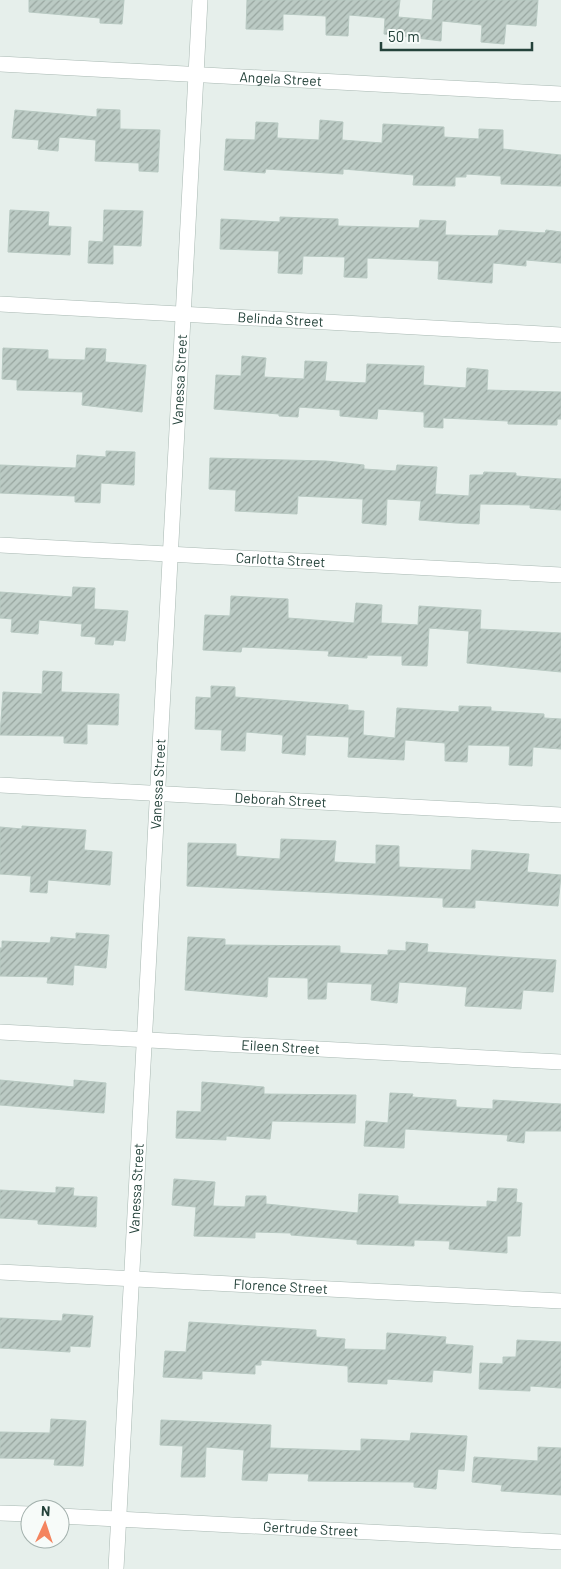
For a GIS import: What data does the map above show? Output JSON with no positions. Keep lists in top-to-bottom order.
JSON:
{
  "streets": {
    "street": [
      "Angela Street",
      "Belinda Street",
      "Vanessa Street",
      "Carlotta Street",
      "Deborah Street",
      "Eileen Street",
      "Florence Street",
      "Gertrude Street"
    ]
  },
  "crossings": [
    ["Angela Street", "Vanessa Street"],
    ["Belinda Street", "Vanessa Street"],
    ["Vanessa Street", "Carlotta Street"],
    ["Vanessa Street", "Deborah Street"],
    ["Vanessa Street", "Eileen Street"],
    ["Vanessa Street", "Florence Street"],
    ["Vanessa Street", "Gertrude Street"]
  ],
  "scale_bar": "50 m",
  "north": "top"
}
